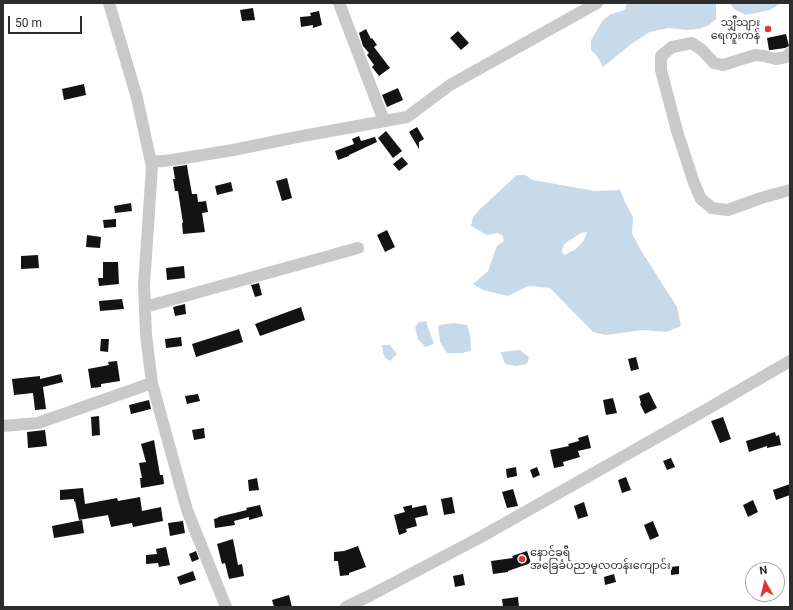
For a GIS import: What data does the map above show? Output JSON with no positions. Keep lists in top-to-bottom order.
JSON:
{
  "places": ["သျှီသျား ရေကူးကန်", "နောင်ခရီ အခြေခံပညာမူလတန်းကျောင်း"],
  "scale_bar": "50 m",
  "north": "top"
}
